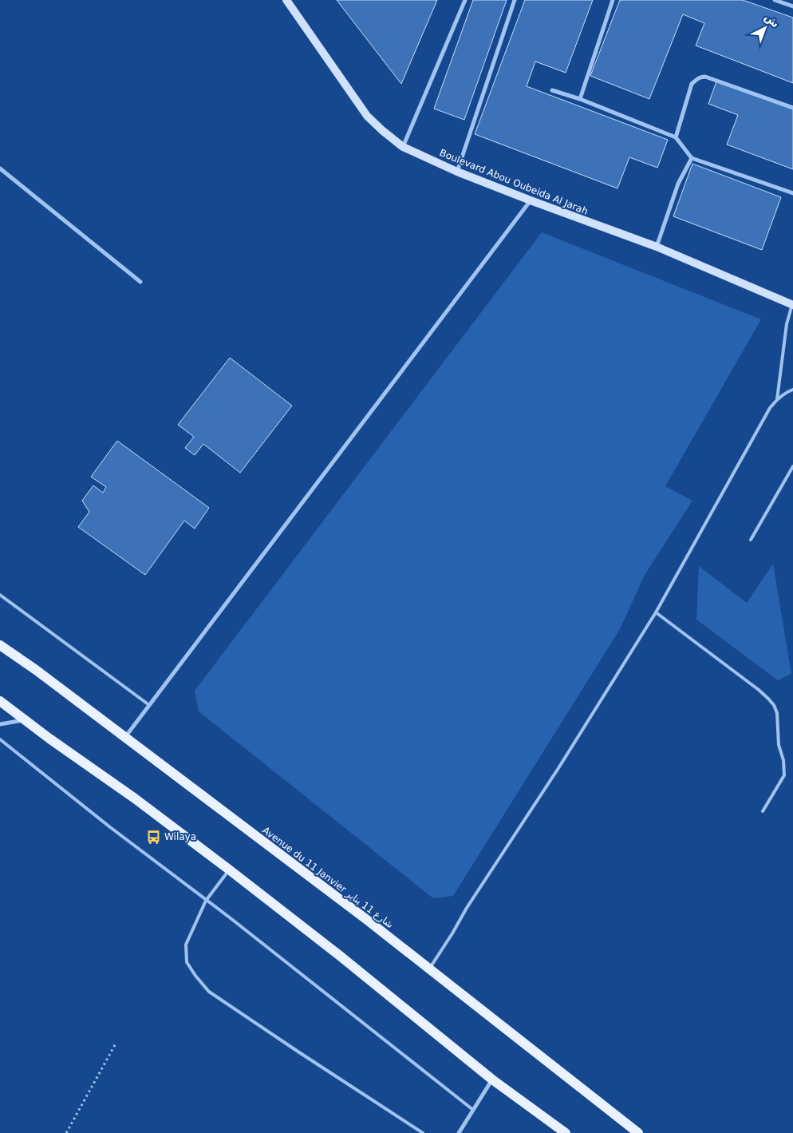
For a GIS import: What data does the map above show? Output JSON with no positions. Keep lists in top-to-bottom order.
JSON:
{
  "streets": {
    "main road": ["Avenue du 11 Janvier شارع 11 يناير"],
    "street": ["Boulevard Abou Oubeida Al Jarah"]
  },
  "places": {
    "bus stop": ["Wilaya"]
  },
  "north": "top right"
}
